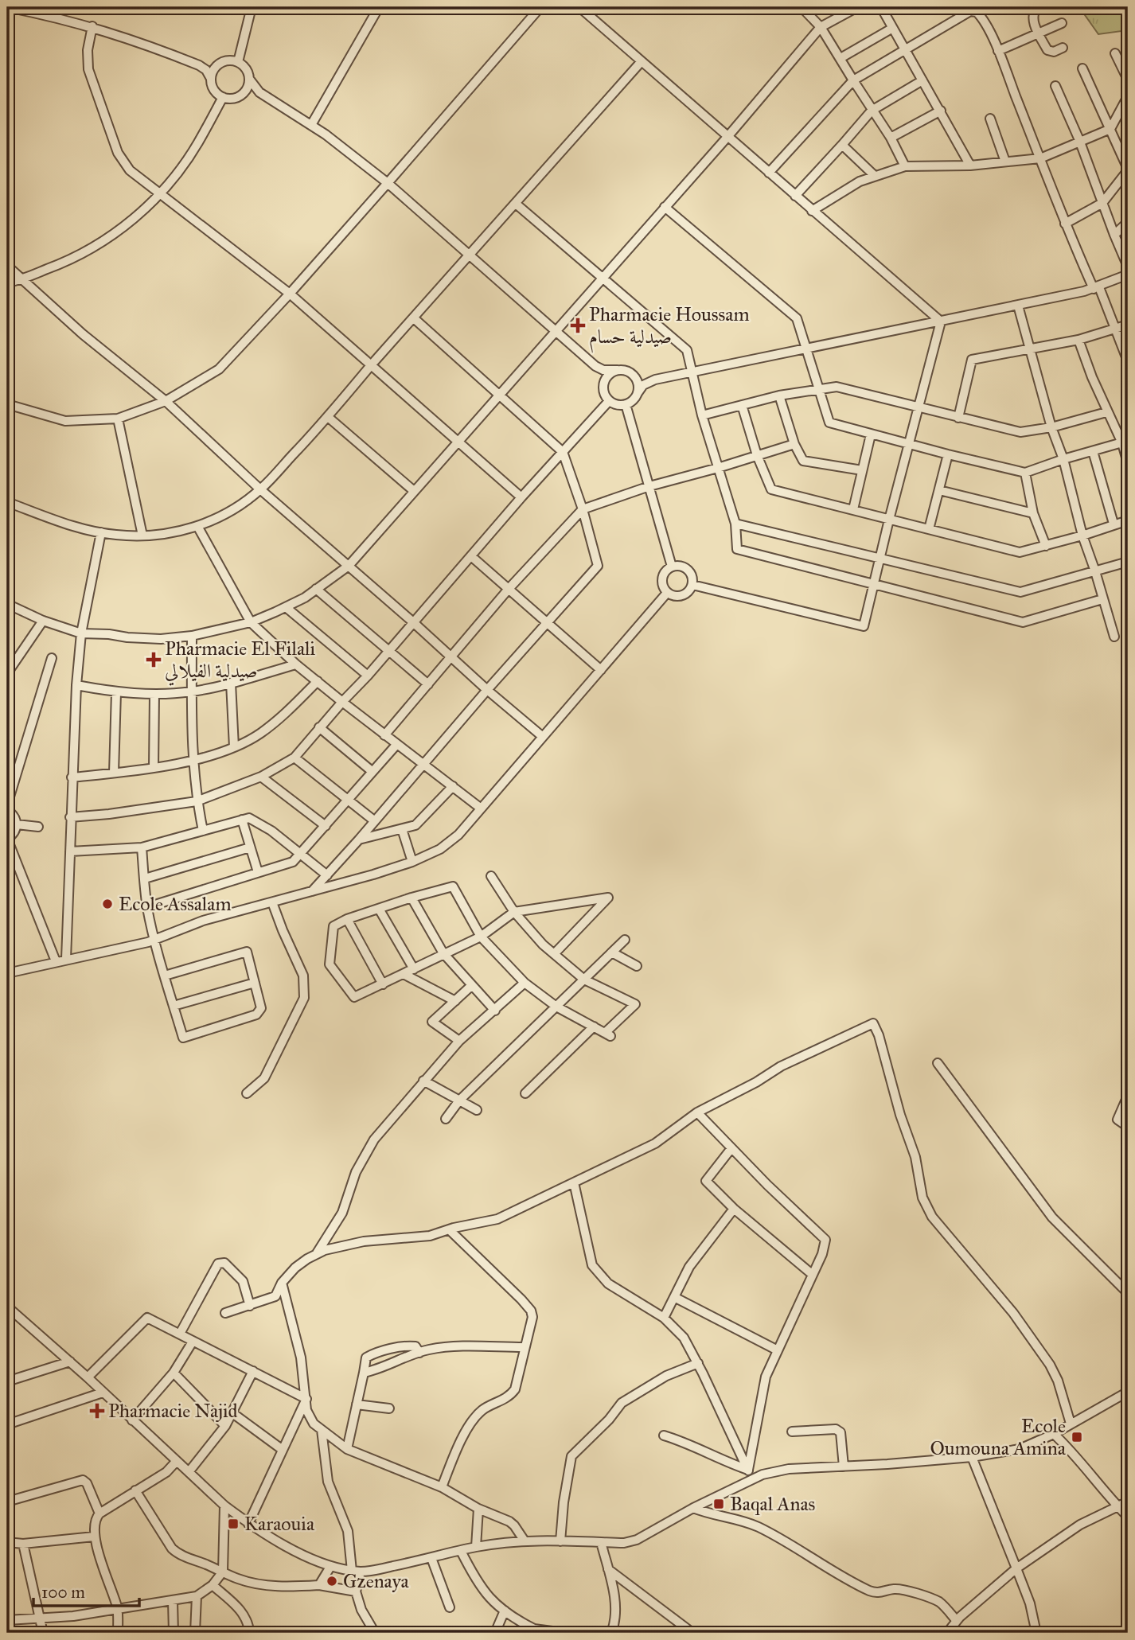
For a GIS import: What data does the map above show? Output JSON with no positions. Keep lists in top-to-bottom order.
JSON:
{
  "places": {
    "health": ["Pharmacie Houssam صيدلية حسام", "Pharmacie El Filali صيدلية الفيلالي", "Pharmacie Najid"],
    "other": ["Ecole Assalam", "Gzenaya"],
    "transit": ["Ecole Oumouna Amina", "Baqal Anas", "Karaouia"]
  },
  "scale_bar": "100 m"
}
